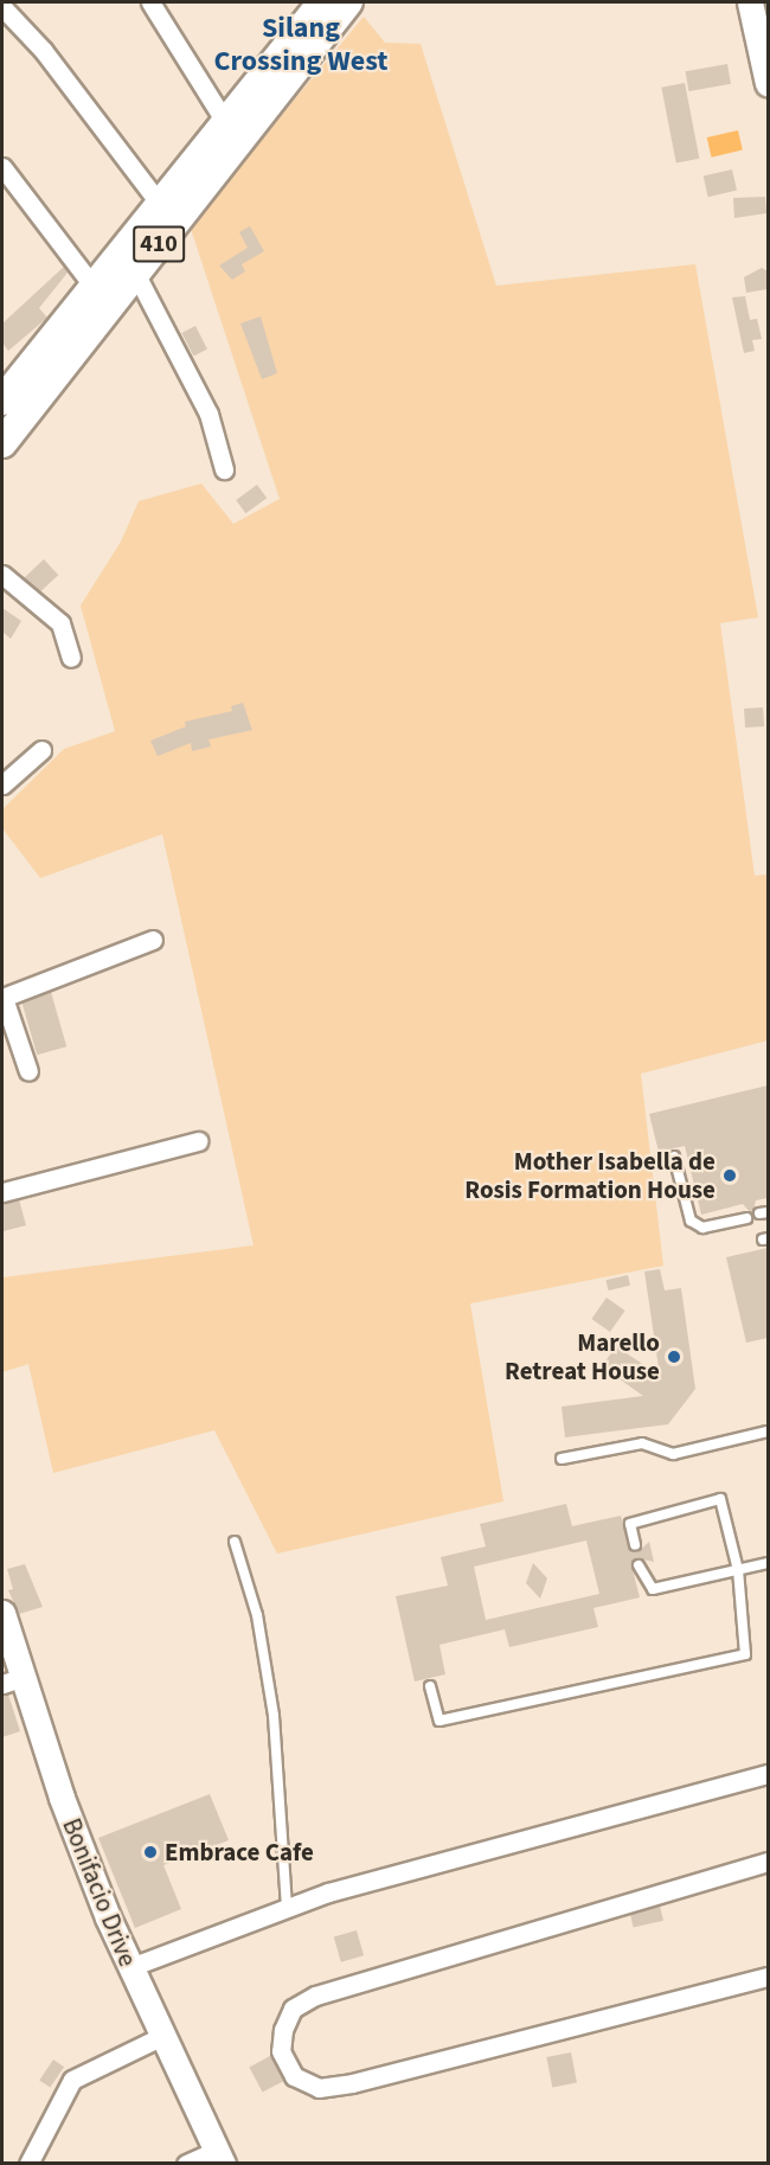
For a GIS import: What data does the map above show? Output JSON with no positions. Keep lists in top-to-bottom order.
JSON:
{
  "streets": {
    "main road": ["410"],
    "street": ["Bonifacio Drive"]
  },
  "districts": ["Silang Crossing West"],
  "places": ["Mother Isabella de Rosis Formation House", "Marello Retreat House", "Embrace Cafe"]
}
